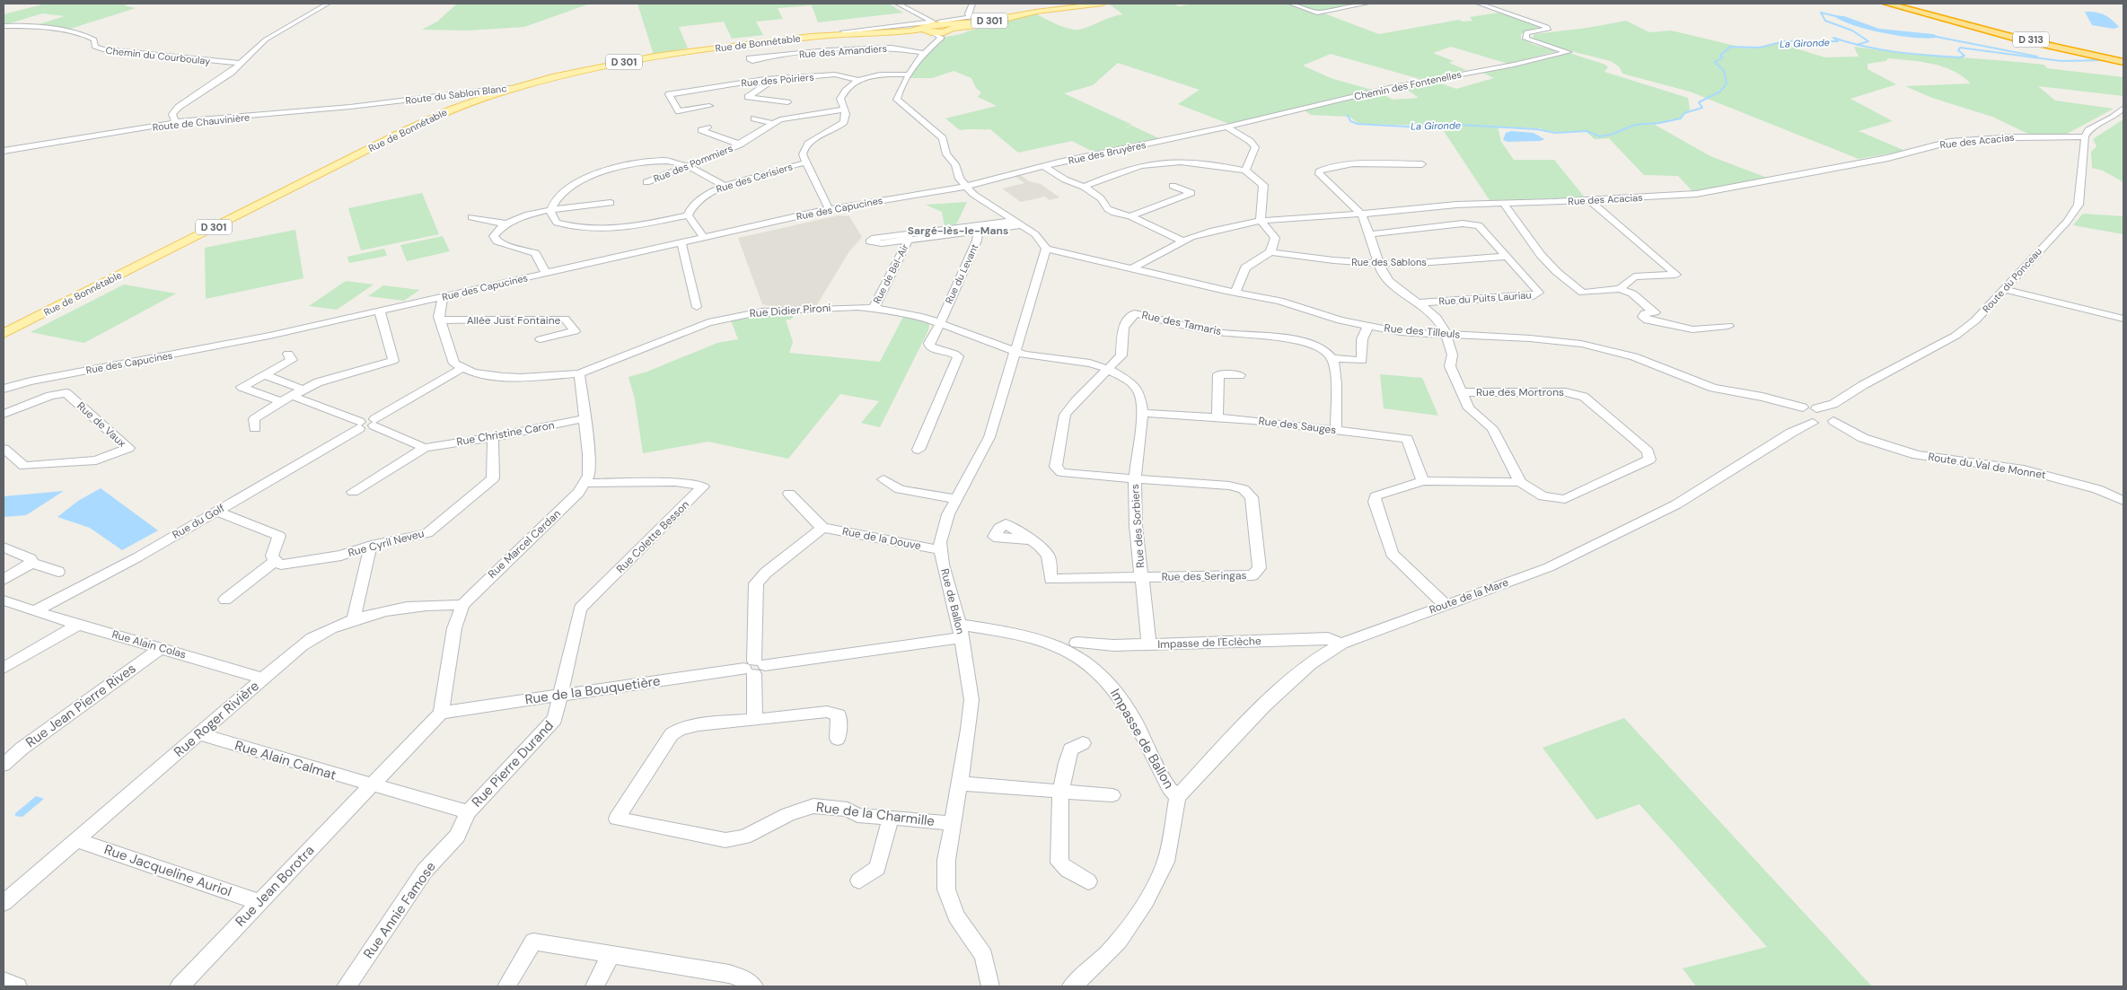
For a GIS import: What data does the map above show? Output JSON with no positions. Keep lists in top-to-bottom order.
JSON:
{
  "streets": {
    "highway": ["D 313"],
    "main road": ["D 301", "Rue de Bonnétable"],
    "street": [
      "Rue des Amandiers",
      "Chemin du Courboulay",
      "Rue des Poiriers",
      "Chemin des Fontenelles",
      "Route du Sablon Blanc",
      "Route de Chauvinière",
      "Rue des Acacias",
      "Rue des Bruyères",
      "Rue des Pommiers",
      "Rue des Cerisiers",
      "Rue des Capucines",
      "Rue des Sablons",
      "Rue de Bel-Air",
      "Rue du Levant",
      "Route du Ponceau",
      "Rue du Puits Lauriau",
      "Rue Didier Pironi",
      "Allée Just Fontaine",
      "Rue des Tamaris",
      "Rue des Tilleuls",
      "Rue des Mortrons",
      "Rue de Vaux",
      "Rue des Sauges",
      "Rue Christine Caron",
      "Route du Val de Monnet",
      "Rue du Golf",
      "Rue des Sorbiers",
      "Rue Colette Besson",
      "Rue de la Douve",
      "Rue Cyril Neveu",
      "Rue Marcel Cerdan",
      "Rue des Seringas",
      "Route de la Mare",
      "Rue de Ballon",
      "Impasse de l'Eclèche",
      "Rue Alain Colas",
      "Rue de la Bouquetière",
      "Rue Jean Pierre Rives",
      "Rue Roger Rivière",
      "Impasse de Ballon",
      "Rue Alain Calmat",
      "Rue Pierre Durand",
      "Rue de la Charmille",
      "Rue Jacqueline Auriol",
      "Rue Jean Borotra",
      "Rue Annie Famose"
    ]
  },
  "crossings": [
    ["Rue de Bonnétable", "Route du Sablon Blanc"],
    ["Chemin des Fontenelles", "Rue des Bruyères"],
    ["Route du Sablon Blanc", "Route de Chauvinière"],
    ["Rue des Acacias", "Route du Ponceau"],
    ["Rue des Acacias", "Rue des Tilleuls"],
    ["Rue des Bruyères", "Rue des Capucines"],
    ["Rue des Sablons", "Rue du Puits Lauriau"],
    ["Rue de Bel-Air", "Rue du Levant"],
    ["Rue de Bel-Air", "Rue Didier Pironi"],
    ["Rue du Levant", "Rue Didier Pironi"],
    ["Route du Ponceau", "Route du Val de Monnet"],
    ["Rue Didier Pironi", "Rue des Sorbiers"],
    ["Rue Didier Pironi", "Rue de Ballon"],
    ["Rue des Tamaris", "Rue des Sorbiers"],
    ["Rue des Tamaris", "Rue des Seringas"],
    ["Rue des Tilleuls", "Rue des Mortrons"],
    ["Rue des Tilleuls", "Route de la Mare"],
    ["Rue des Tilleuls", "Rue de Ballon"],
    ["Rue des Sauges", "Rue des Sorbiers"],
    ["Rue Christine Caron", "Rue Cyril Neveu"],
    ["Rue du Golf", "Rue Alain Colas"],
    ["Rue des Sorbiers", "Rue des Seringas"],
    ["Rue des Sorbiers", "Rue de Ballon"],
    ["Rue des Sorbiers", "Impasse de l'Eclèche"],
    ["Rue Colette Besson", "Rue Marcel Cerdan"],
    ["Rue Colette Besson", "Rue de la Bouquetière"],
    ["Rue Colette Besson", "Rue Pierre Durand"],
    ["Rue de la Douve", "Rue de Ballon"],
    ["Rue Marcel Cerdan", "Rue de la Bouquetière"],
    ["Rue Marcel Cerdan", "Rue Roger Rivière"],
    ["Rue Marcel Cerdan", "Rue Jean Borotra"],
    ["Route de la Mare", "Impasse de l'Eclèche"],
    ["Route de la Mare", "Impasse de Ballon"],
    ["Rue de Ballon", "Rue de la Bouquetière"],
    ["Rue de Ballon", "Impasse de Ballon"],
    ["Rue de Ballon", "Rue de la Charmille"],
    ["Rue Alain Colas", "Rue Jean Pierre Rives"],
    ["Rue Alain Colas", "Rue Roger Rivière"],
    ["Rue de la Bouquetière", "Impasse de Ballon"],
    ["Rue de la Bouquetière", "Rue Pierre Durand"],
    ["Rue de la Bouquetière", "Rue Jean Borotra"],
    ["Rue Roger Rivière", "Rue Alain Calmat"],
    ["Rue Roger Rivière", "Rue Jacqueline Auriol"],
    ["Rue Alain Calmat", "Rue Pierre Durand"],
    ["Rue Alain Calmat", "Rue Jean Borotra"],
    ["Rue Pierre Durand", "Rue Jean Borotra"],
    ["Rue Pierre Durand", "Rue Annie Famose"],
    ["Rue Jacqueline Auriol", "Rue Jean Borotra"]
  ],
  "districts": ["Sargé-lès-le-Mans"],
  "water": ["La Gironde"]
}
